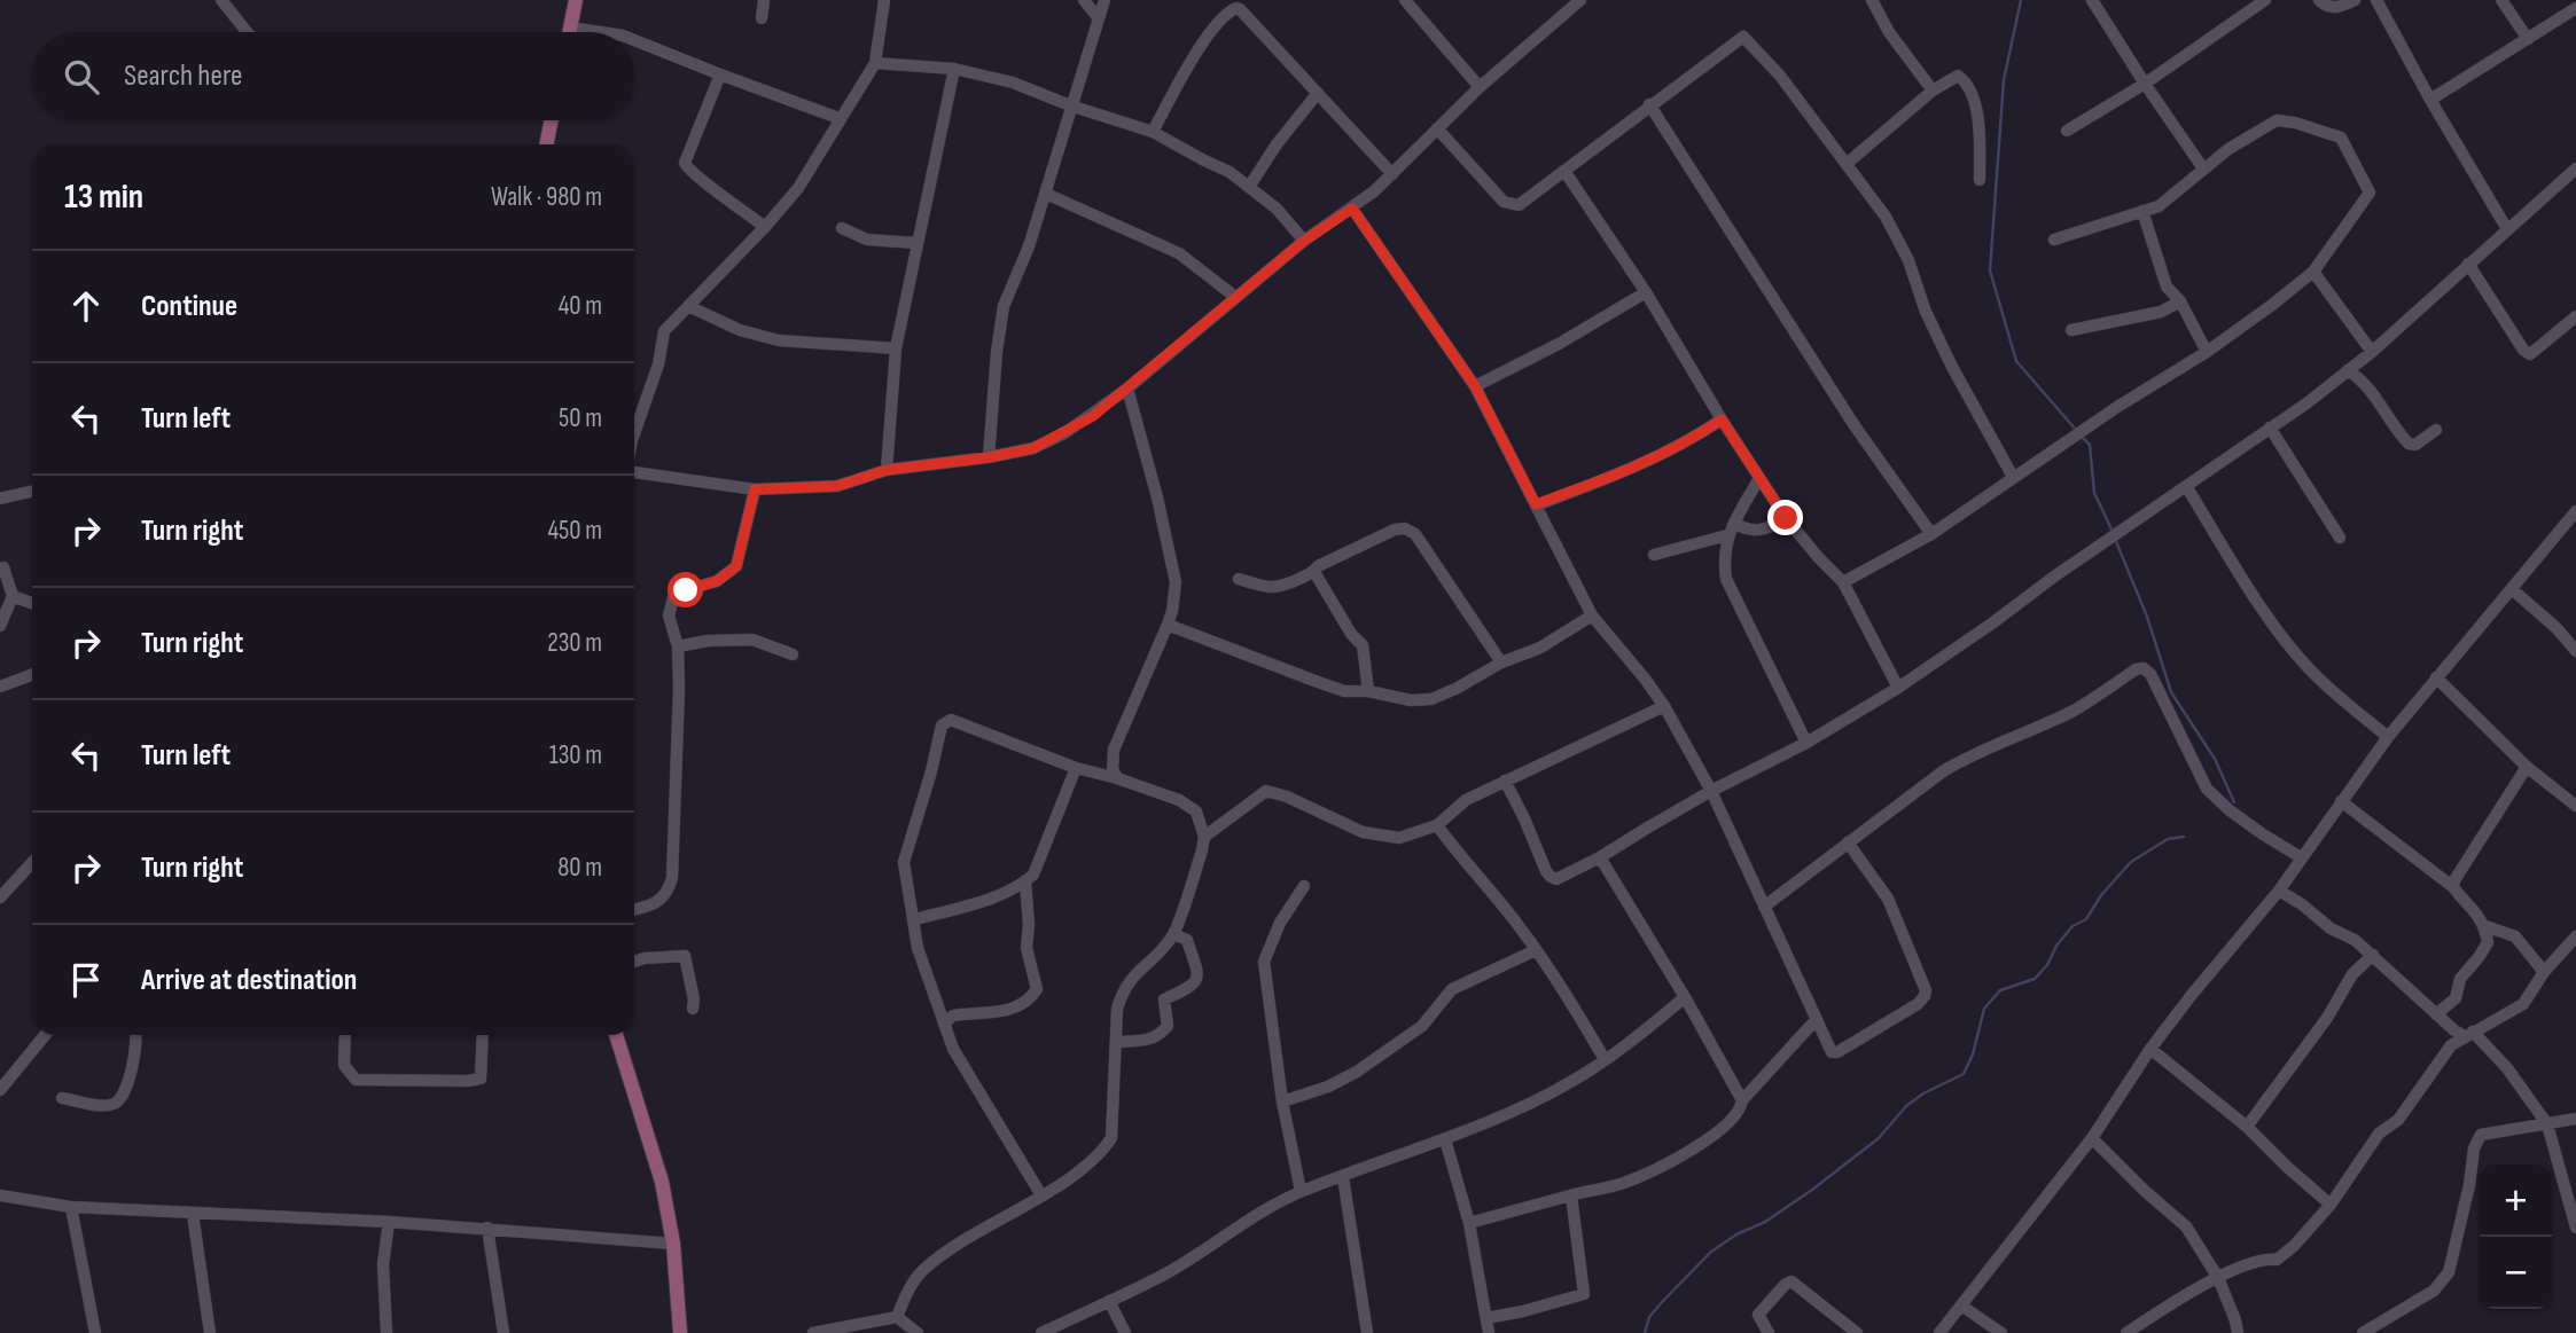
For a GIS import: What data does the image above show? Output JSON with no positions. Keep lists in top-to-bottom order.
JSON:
{
  "page": {
    "search": "Search here",
    "heading": ["13 min", "Walk · 980 m"],
    "list": [
      ["Continue", "40 m"],
      ["Turn left", "50 m"],
      ["Turn right", "450 m"],
      ["Turn right", "230 m"],
      ["Turn left", "130 m"],
      ["Turn right", "80 m"],
      "Arrive at destination"
    ],
    "map_buttons": ["+", "−"]
  }
}
